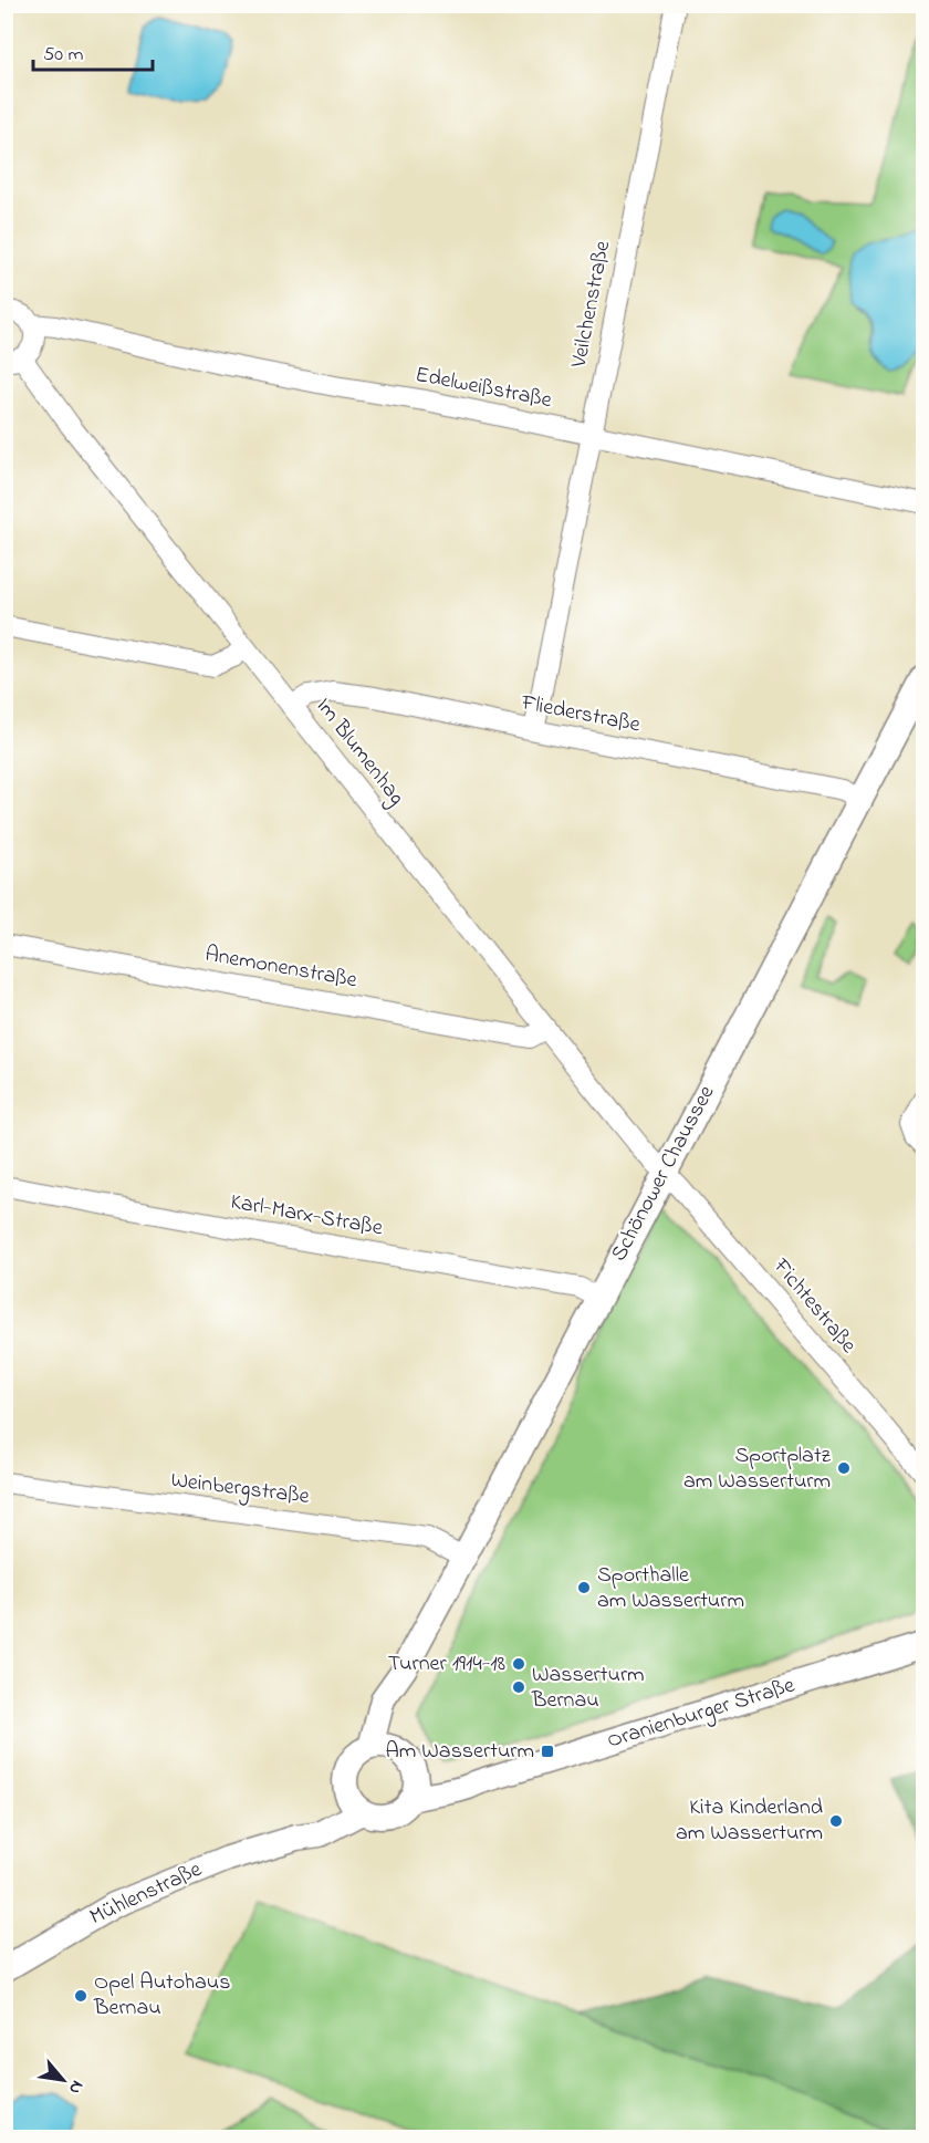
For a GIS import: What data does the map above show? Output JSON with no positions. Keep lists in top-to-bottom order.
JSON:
{
  "streets": {
    "main road": ["Schönower Chaussee", "Oranienburger Straße", "Mühlenstraße"],
    "street": [
      "Veilchenstraße",
      "Edelweißstraße",
      "Fliederstraße",
      "Im Blumenhag",
      "Anemonenstraße",
      "Karl-Marx-Straße",
      "Fichtestraße",
      "Weinbergstraße"
    ]
  },
  "crossings": [
    ["Veilchenstraße", "Edelweißstraße"],
    ["Veilchenstraße", "Fliederstraße"],
    ["Edelweißstraße", "Im Blumenhag"],
    ["Fliederstraße", "Im Blumenhag"],
    ["Fliederstraße", "Schönower Chaussee"],
    ["Im Blumenhag", "Anemonenstraße"],
    ["Im Blumenhag", "Schönower Chaussee"],
    ["Im Blumenhag", "Fichtestraße"],
    ["Schönower Chaussee", "Karl-Marx-Straße"],
    ["Schönower Chaussee", "Fichtestraße"],
    ["Schönower Chaussee", "Weinbergstraße"],
    ["Schönower Chaussee", "Oranienburger Straße"],
    ["Schönower Chaussee", "Mühlenstraße"],
    ["Oranienburger Straße", "Mühlenstraße"]
  ],
  "places": {
    "other": [
      "Sportplatz am Wasserturm",
      "Sporthalle am Wasserturm",
      "Turner 1914-18",
      "Wasserturm Bernau",
      "Kita Kinderland am Wasserturm",
      "Opel Autohaus Bernau"
    ],
    "transit": ["Am Wasserturm"]
  },
  "scale_bar": "50 m",
  "north": "bottom right"
}
